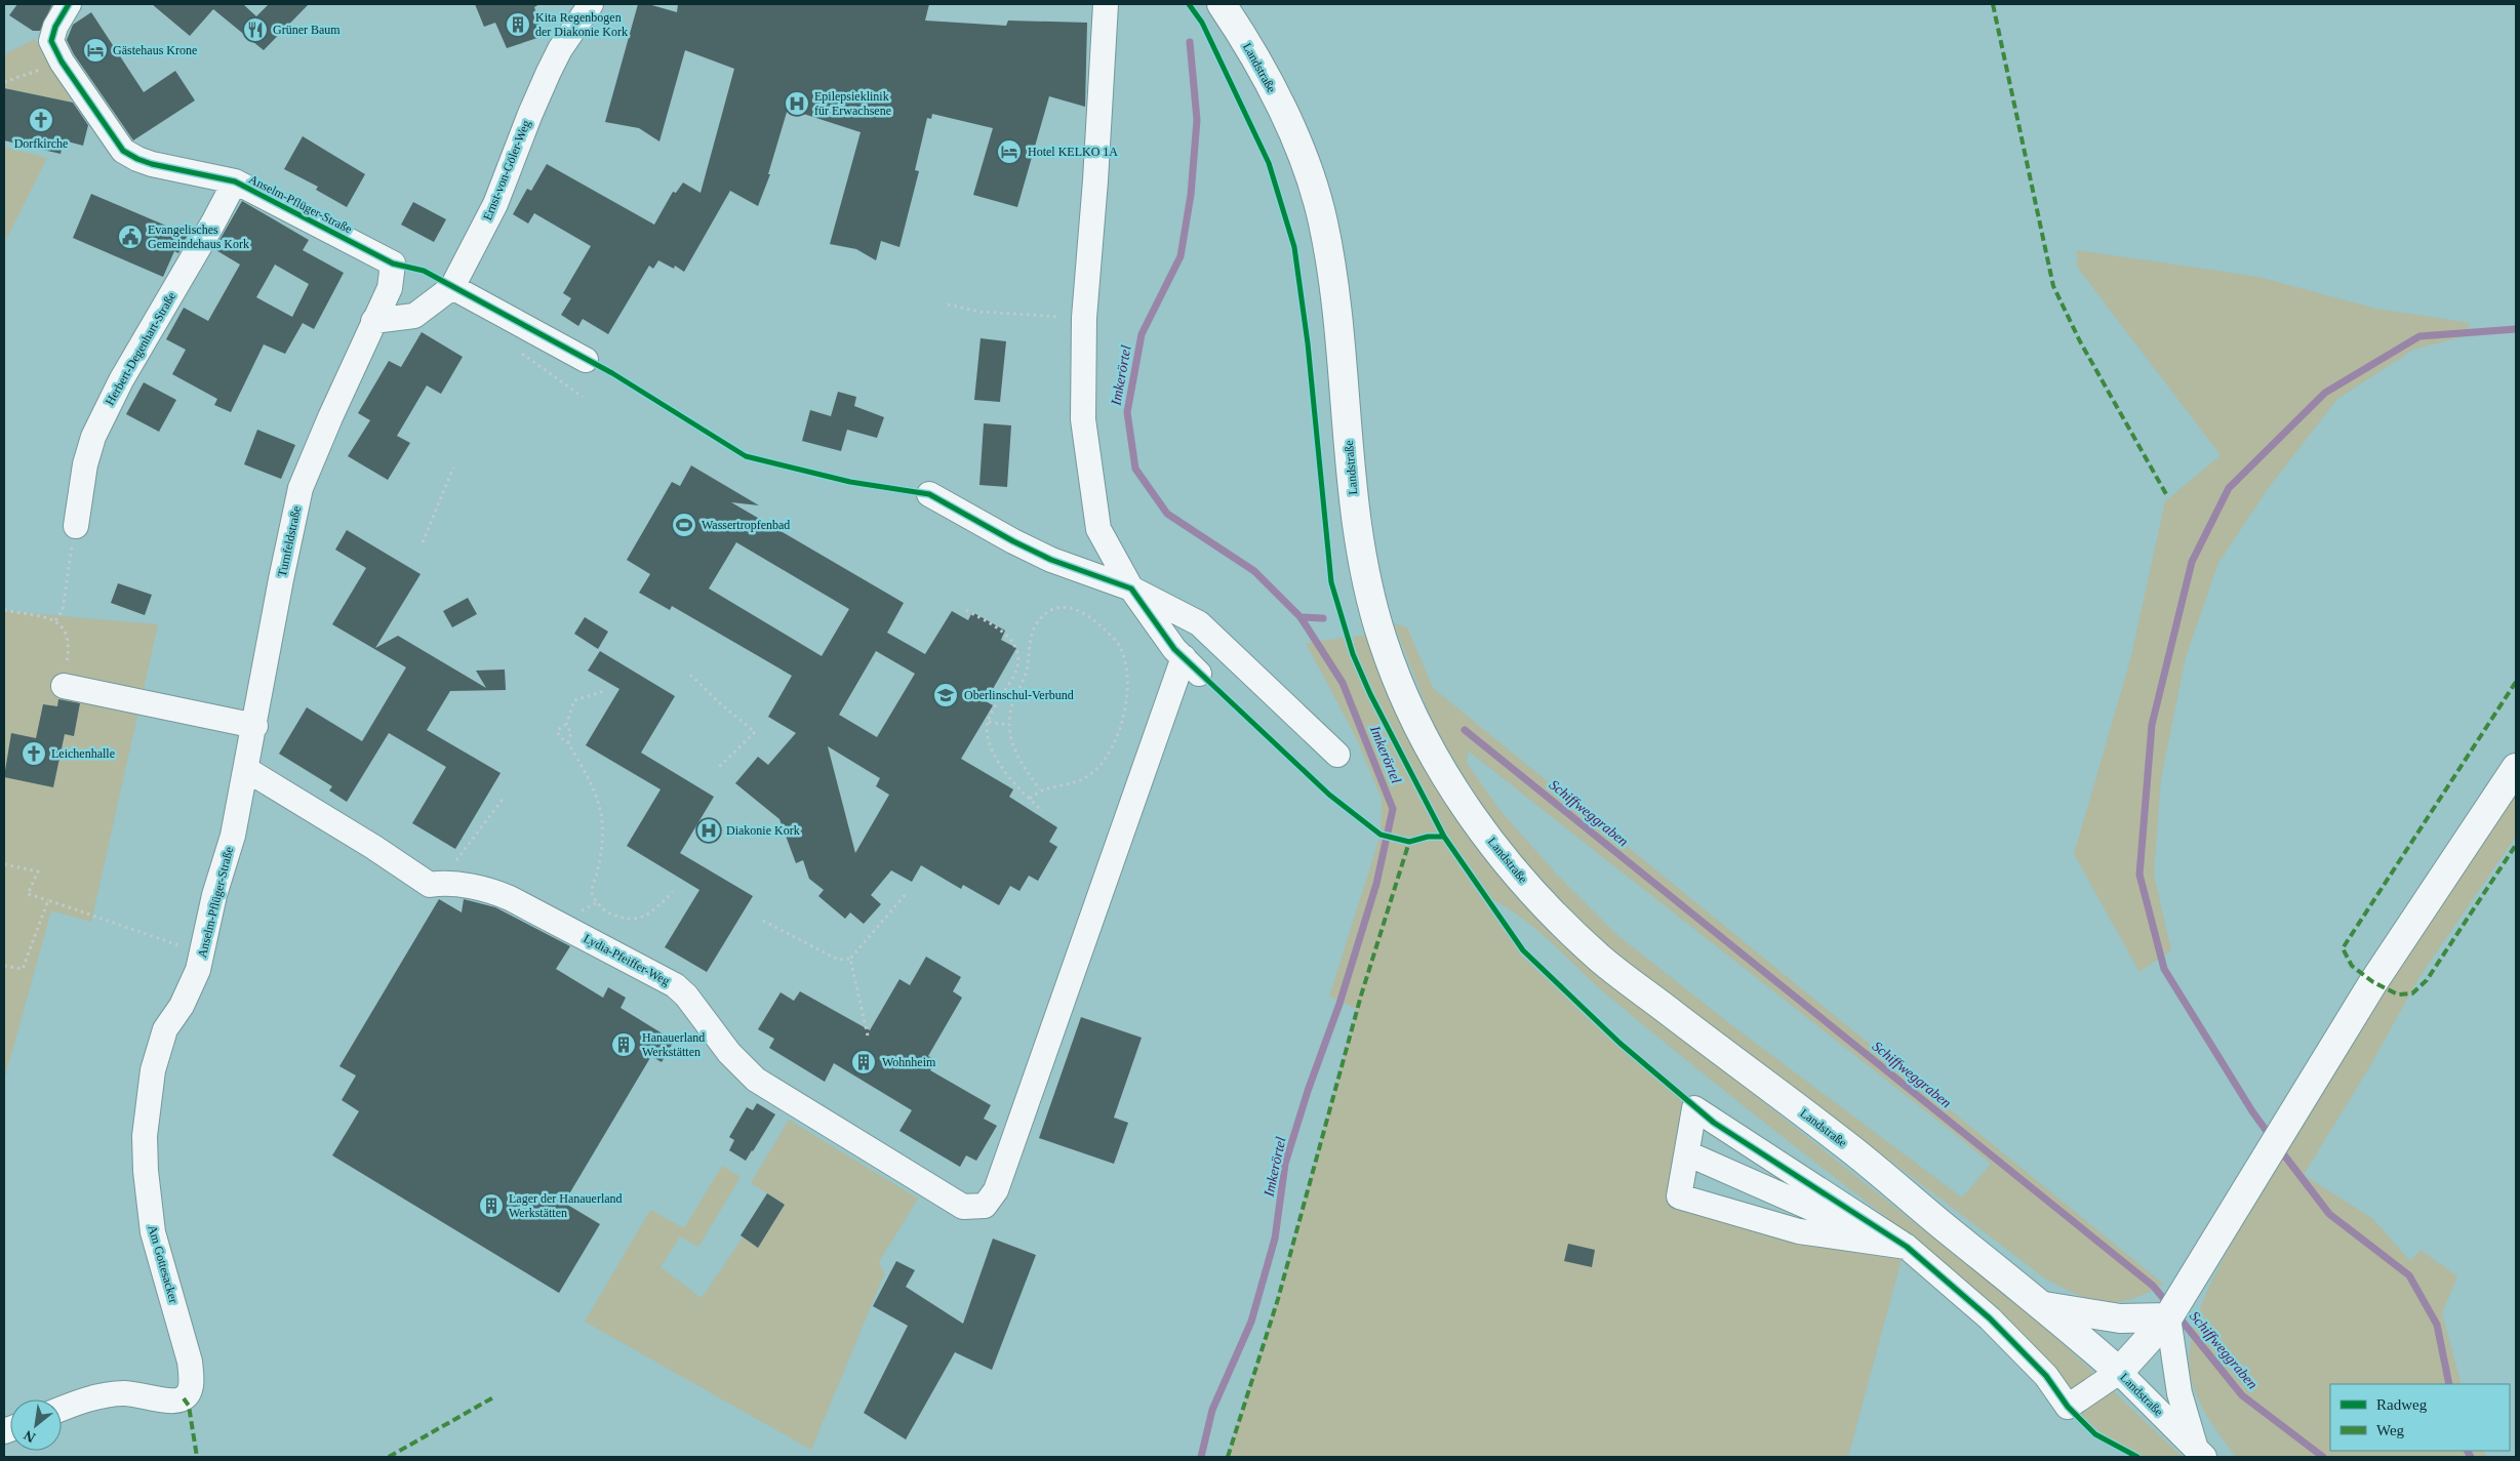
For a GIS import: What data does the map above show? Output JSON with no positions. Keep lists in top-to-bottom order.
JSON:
{
  "streets": {
    "main road": ["Landstraße"],
    "street": [
      "Ernst-von-Göler-Weg",
      "Anselm-Pflüger-Straße",
      "Herbert-Degenhart-Straße",
      "Turnfeldstraße",
      "Lydia-Pfeiffer-Weg",
      "Am Gottesacker"
    ]
  },
  "crossings": [
    ["Ernst-von-Göler-Weg", "Turnfeldstraße"],
    ["Anselm-Pflüger-Straße", "Herbert-Degenhart-Straße"],
    ["Anselm-Pflüger-Straße", "Turnfeldstraße"],
    ["Anselm-Pflüger-Straße", "Am Gottesacker"],
    ["Turnfeldstraße", "Lydia-Pfeiffer-Weg"]
  ],
  "water": ["Imkerörtel", "Schiffweggraben"],
  "places": {
    "building": [
      "Kita Regenbogen der Diakonie Kork",
      "Hanauerland Werkstätten",
      "Wohnheim",
      "Lager der Hanauerland Werkstätten"
    ],
    "restaurant": ["Grüner Baum"],
    "hotel": ["Gästehaus Krone", "Hotel KELKO 1A"],
    "hospital": ["Epilepsieklinik für Erwachsene", "Diakonie Kork"],
    "church": ["Dorfkirche", "Leichenhalle"],
    "public building": ["Evangelisches Gemeindehaus Kork"],
    "sports": ["Wassertropfenbad"],
    "school or university": ["Oberlinschul-Verbund"]
  },
  "legend": ["Radweg", "Weg"],
  "north": "bottom left"
}
